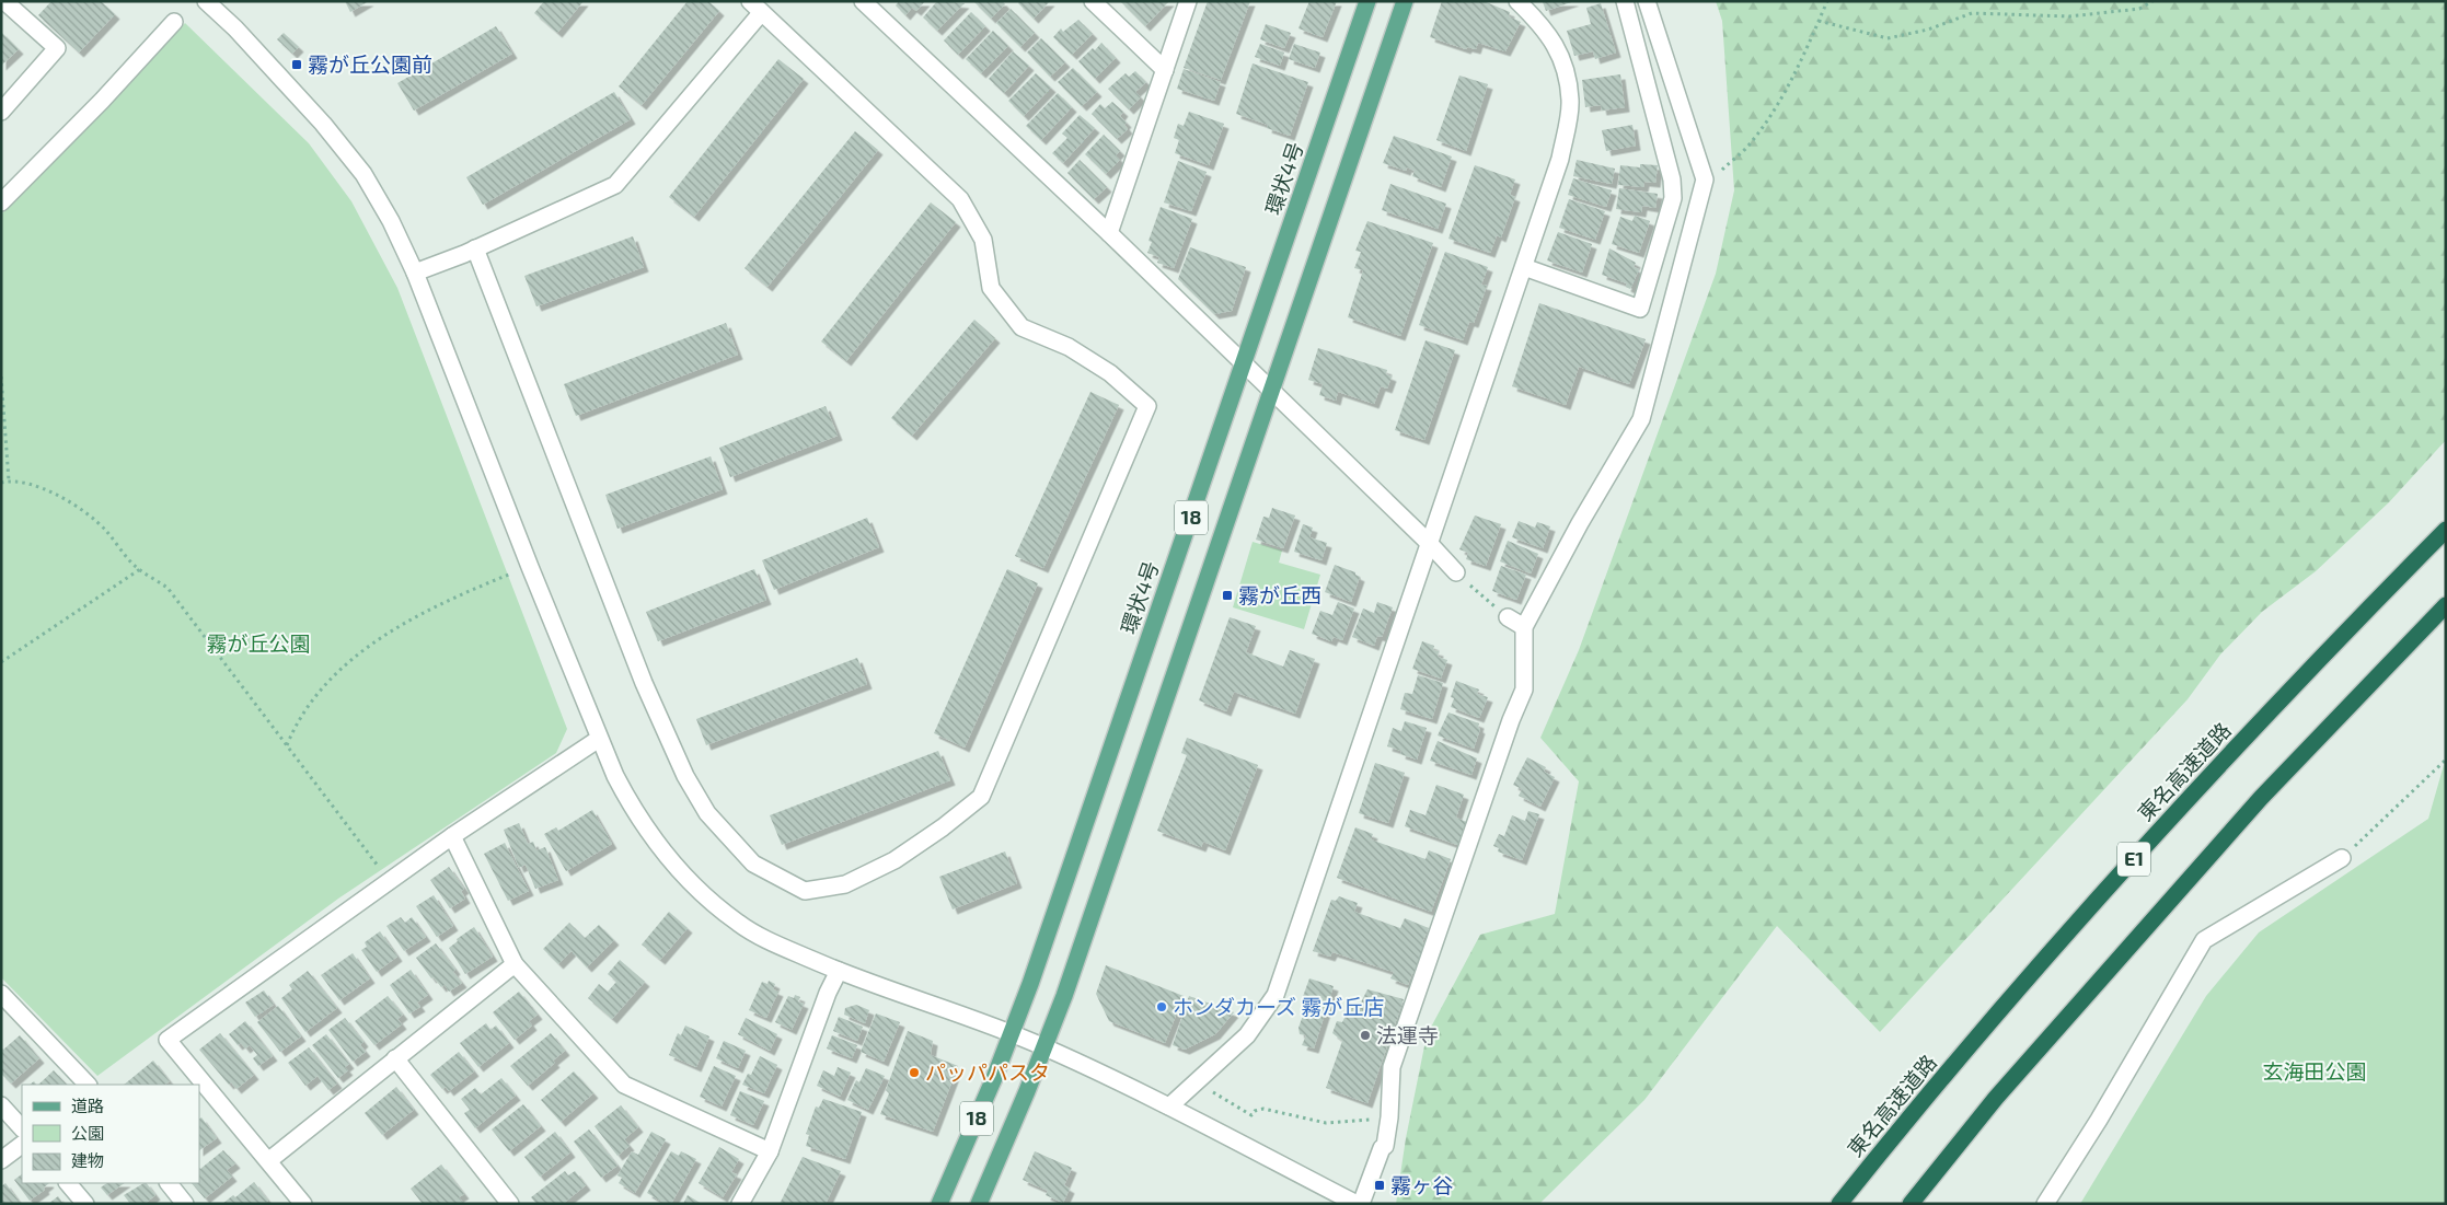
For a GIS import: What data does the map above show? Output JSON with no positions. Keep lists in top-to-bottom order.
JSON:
{
  "streets": {
    "highway": ["東名高速道路", "E1"],
    "main road": ["環状4号", "18"]
  },
  "parks": ["霧が丘公園", "玄海田公園"],
  "places": {
    "transit": ["霧が丘公園前", "霧が丘西", "霧ヶ谷"],
    "other": ["ホンダカーズ 霧が丘店", "法運寺", "パッパパスタ"]
  },
  "legend": ["道路", "公園", "建物"]
}
